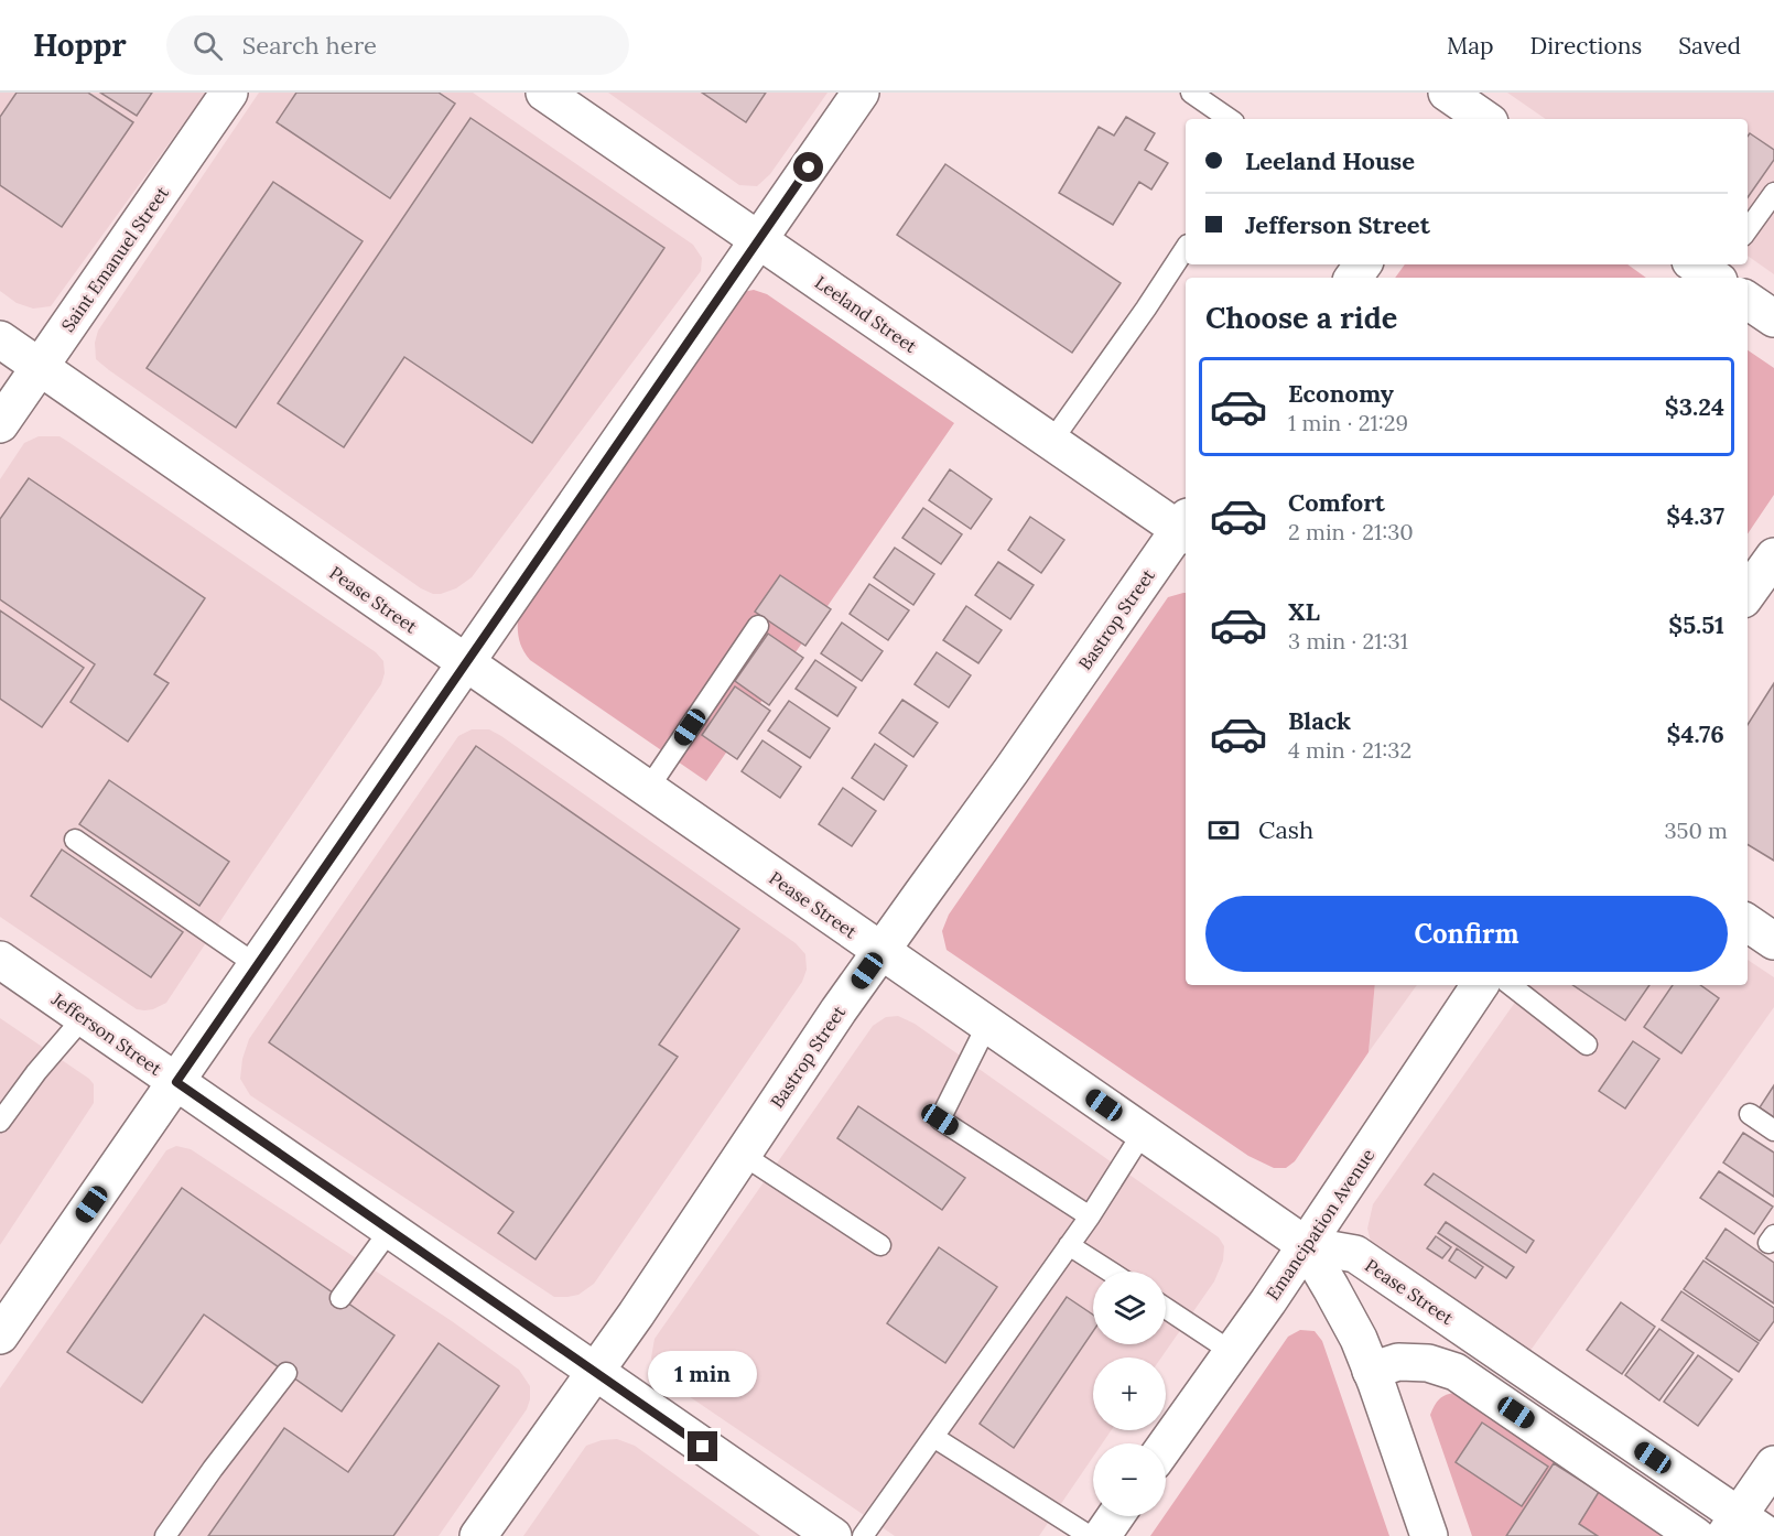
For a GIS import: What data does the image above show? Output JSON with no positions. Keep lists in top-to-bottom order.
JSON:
{
  "streets": {
    "street": [
      "Saint Emanuel Street",
      "Leeland Street",
      "Pease Street",
      "Bastrop Street",
      "Jefferson Street",
      "Emancipation Avenue"
    ]
  },
  "crossings": [
    ["Saint Emanuel Street", "Pease Street"],
    ["Leeland Street", "Bastrop Street"],
    ["Pease Street", "Bastrop Street"],
    ["Pease Street", "Emancipation Avenue"],
    ["Bastrop Street", "Jefferson Street"]
  ],
  "page": {
    "header": "Hoppr",
    "search": "Search here",
    "nav": ["Map", "Directions", "Saved"],
    "banner": ["Leeland House", "Jefferson Street"],
    "heading": "Choose a ride",
    "list": [
      {
        "name": "Economy",
        "note": "1 min · 21:29",
        "value": "$3.24"
      },
      {
        "name": "Comfort",
        "note": "2 min · 21:30",
        "value": "$4.37"
      },
      {
        "name": "XL",
        "note": "3 min · 21:31",
        "value": "$5.51"
      },
      {
        "name": "Black",
        "note": "4 min · 21:32",
        "value": "$4.76"
      }
    ],
    "pay": ["Cash", "350 m"],
    "buttons": "Confirm",
    "map_buttons": ["+", "−"],
    "bubble": "1 min"
  }
}
